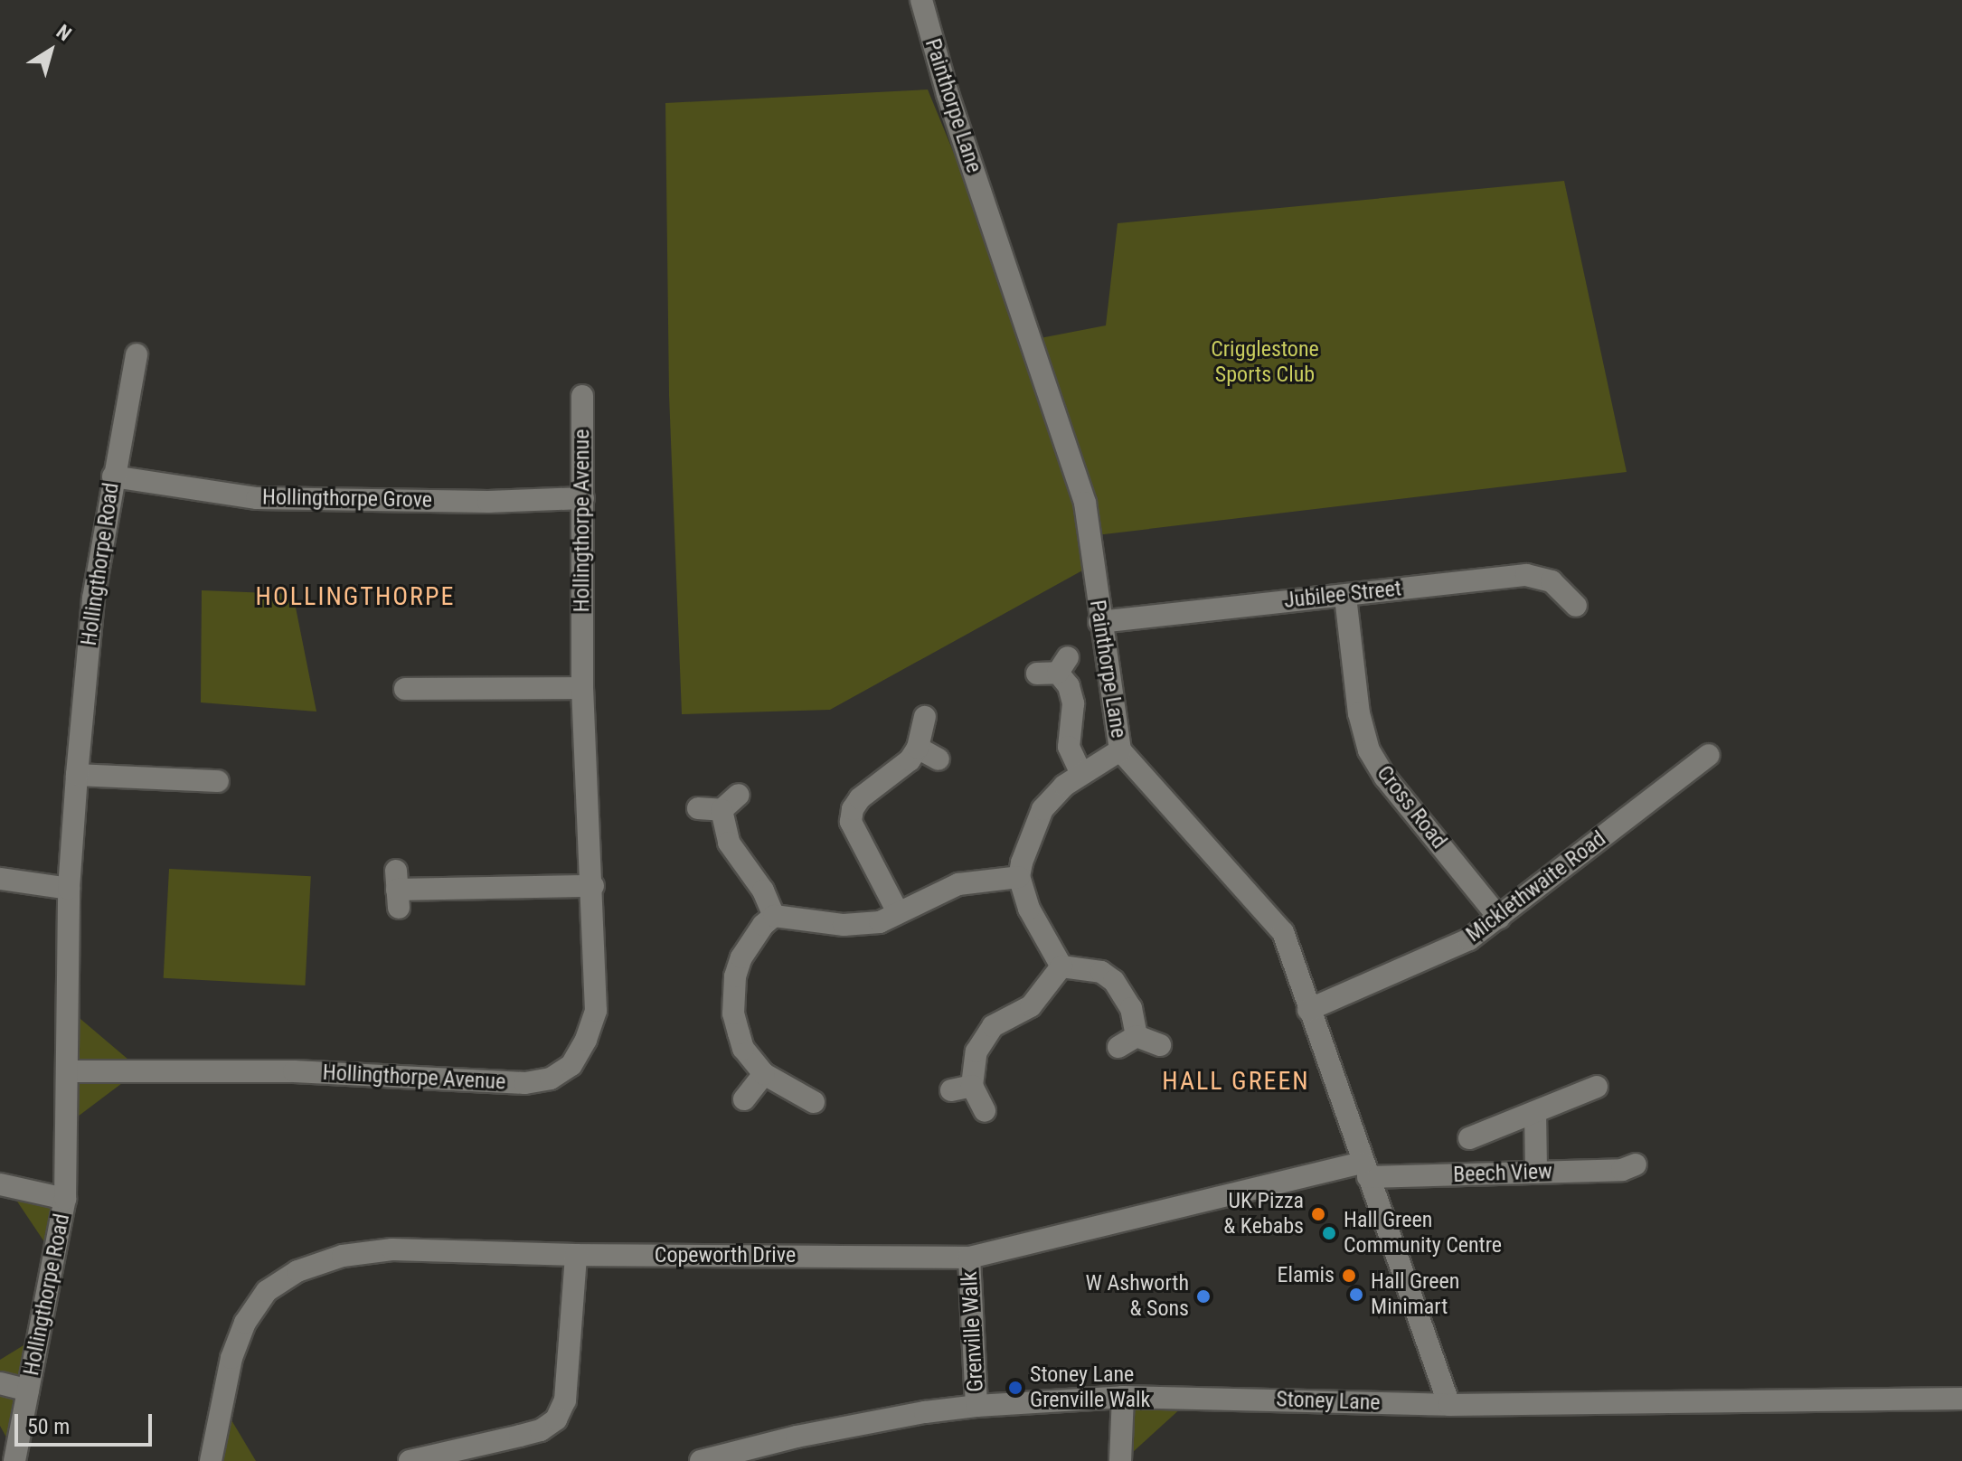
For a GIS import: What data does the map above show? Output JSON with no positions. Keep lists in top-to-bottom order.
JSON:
{
  "streets": {
    "street": [
      "Painthorpe Lane",
      "Hollingthorpe Grove",
      "Hollingthorpe Avenue",
      "Hollingthorpe Road",
      "Jubilee Street",
      "Cross Road",
      "Micklethwaite Road",
      "Beech View",
      "Copeworth Drive",
      "Grenville Walk",
      "Stoney Lane"
    ]
  },
  "crossings": [
    ["Painthorpe Lane", "Jubilee Street"],
    ["Painthorpe Lane", "Micklethwaite Road"],
    ["Painthorpe Lane", "Beech View"],
    ["Painthorpe Lane", "Copeworth Drive"],
    ["Painthorpe Lane", "Stoney Lane"],
    ["Hollingthorpe Grove", "Hollingthorpe Avenue"],
    ["Hollingthorpe Grove", "Hollingthorpe Road"],
    ["Hollingthorpe Avenue", "Hollingthorpe Road"],
    ["Jubilee Street", "Cross Road"],
    ["Cross Road", "Micklethwaite Road"],
    ["Beech View", "Copeworth Drive"],
    ["Copeworth Drive", "Grenville Walk"],
    ["Grenville Walk", "Stoney Lane"]
  ],
  "districts": ["HOLLINGTHORPE", "HALL GREEN"],
  "parks": ["Crigglestone Sports Club"],
  "places": [
    "UK Pizza & Kebabs",
    "Hall Green Community Centre",
    "Elamis",
    "Hall Green Minimart",
    "W Ashworth & Sons",
    "Stoney Lane Grenville Walk"
  ],
  "scale_bar": "50 m",
  "north": "top right"
}
